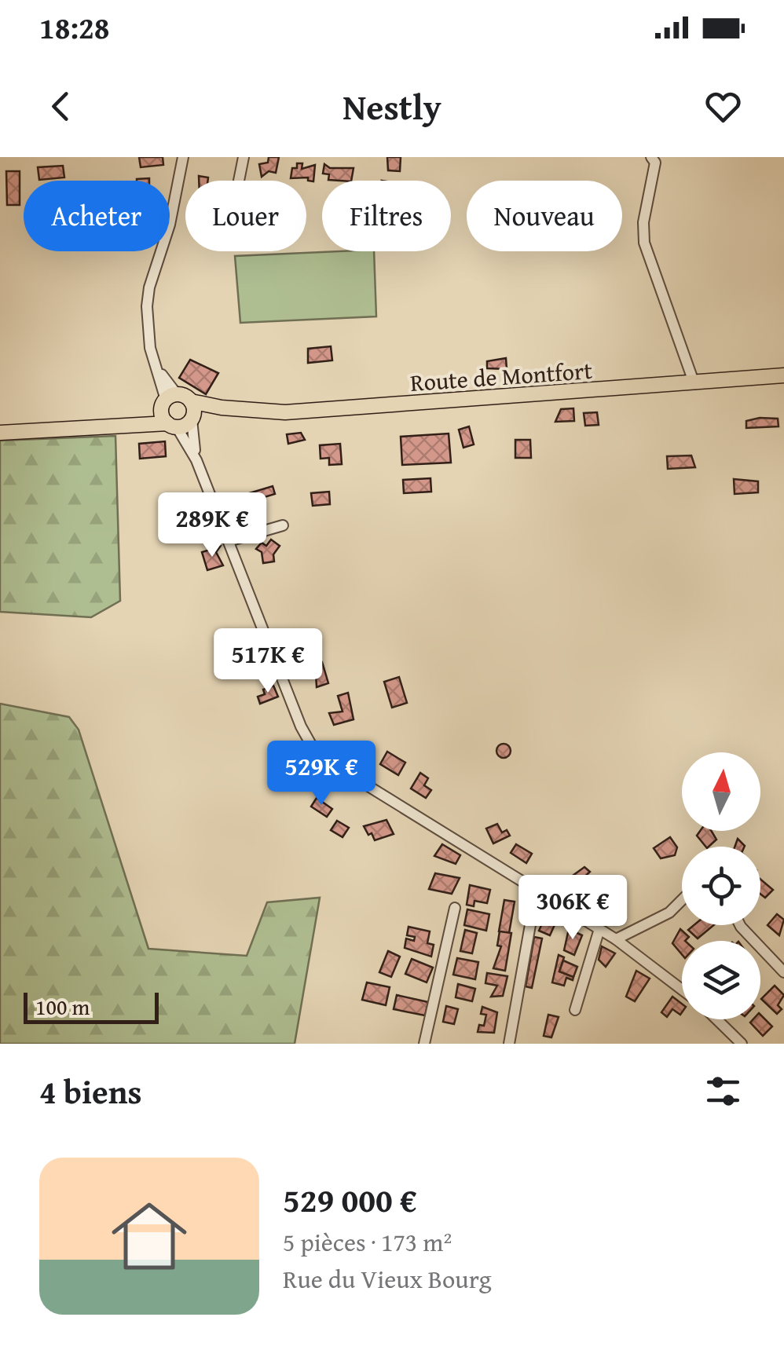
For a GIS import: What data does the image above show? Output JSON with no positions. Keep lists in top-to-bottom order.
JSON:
{
  "streets": {
    "main road": ["Route de Montfort"]
  },
  "scale_bar": "100 m",
  "north": "top",
  "page": {
    "status": "18:28",
    "header": "Nestly",
    "chip": [
      "Acheter",
      "Louer",
      "Filtres",
      "Nouveau"
    ],
    "price": [
      "289K €",
      "517K €",
      "529K €",
      "306K €"
    ],
    "scale": "100 m",
    "heading": "4 biens",
    "list": [
      {
        "name": "529 000 €",
        "note": "5 pièces · 173 m² · Rue du Vieux Bourg"
      }
    ]
  }
}
